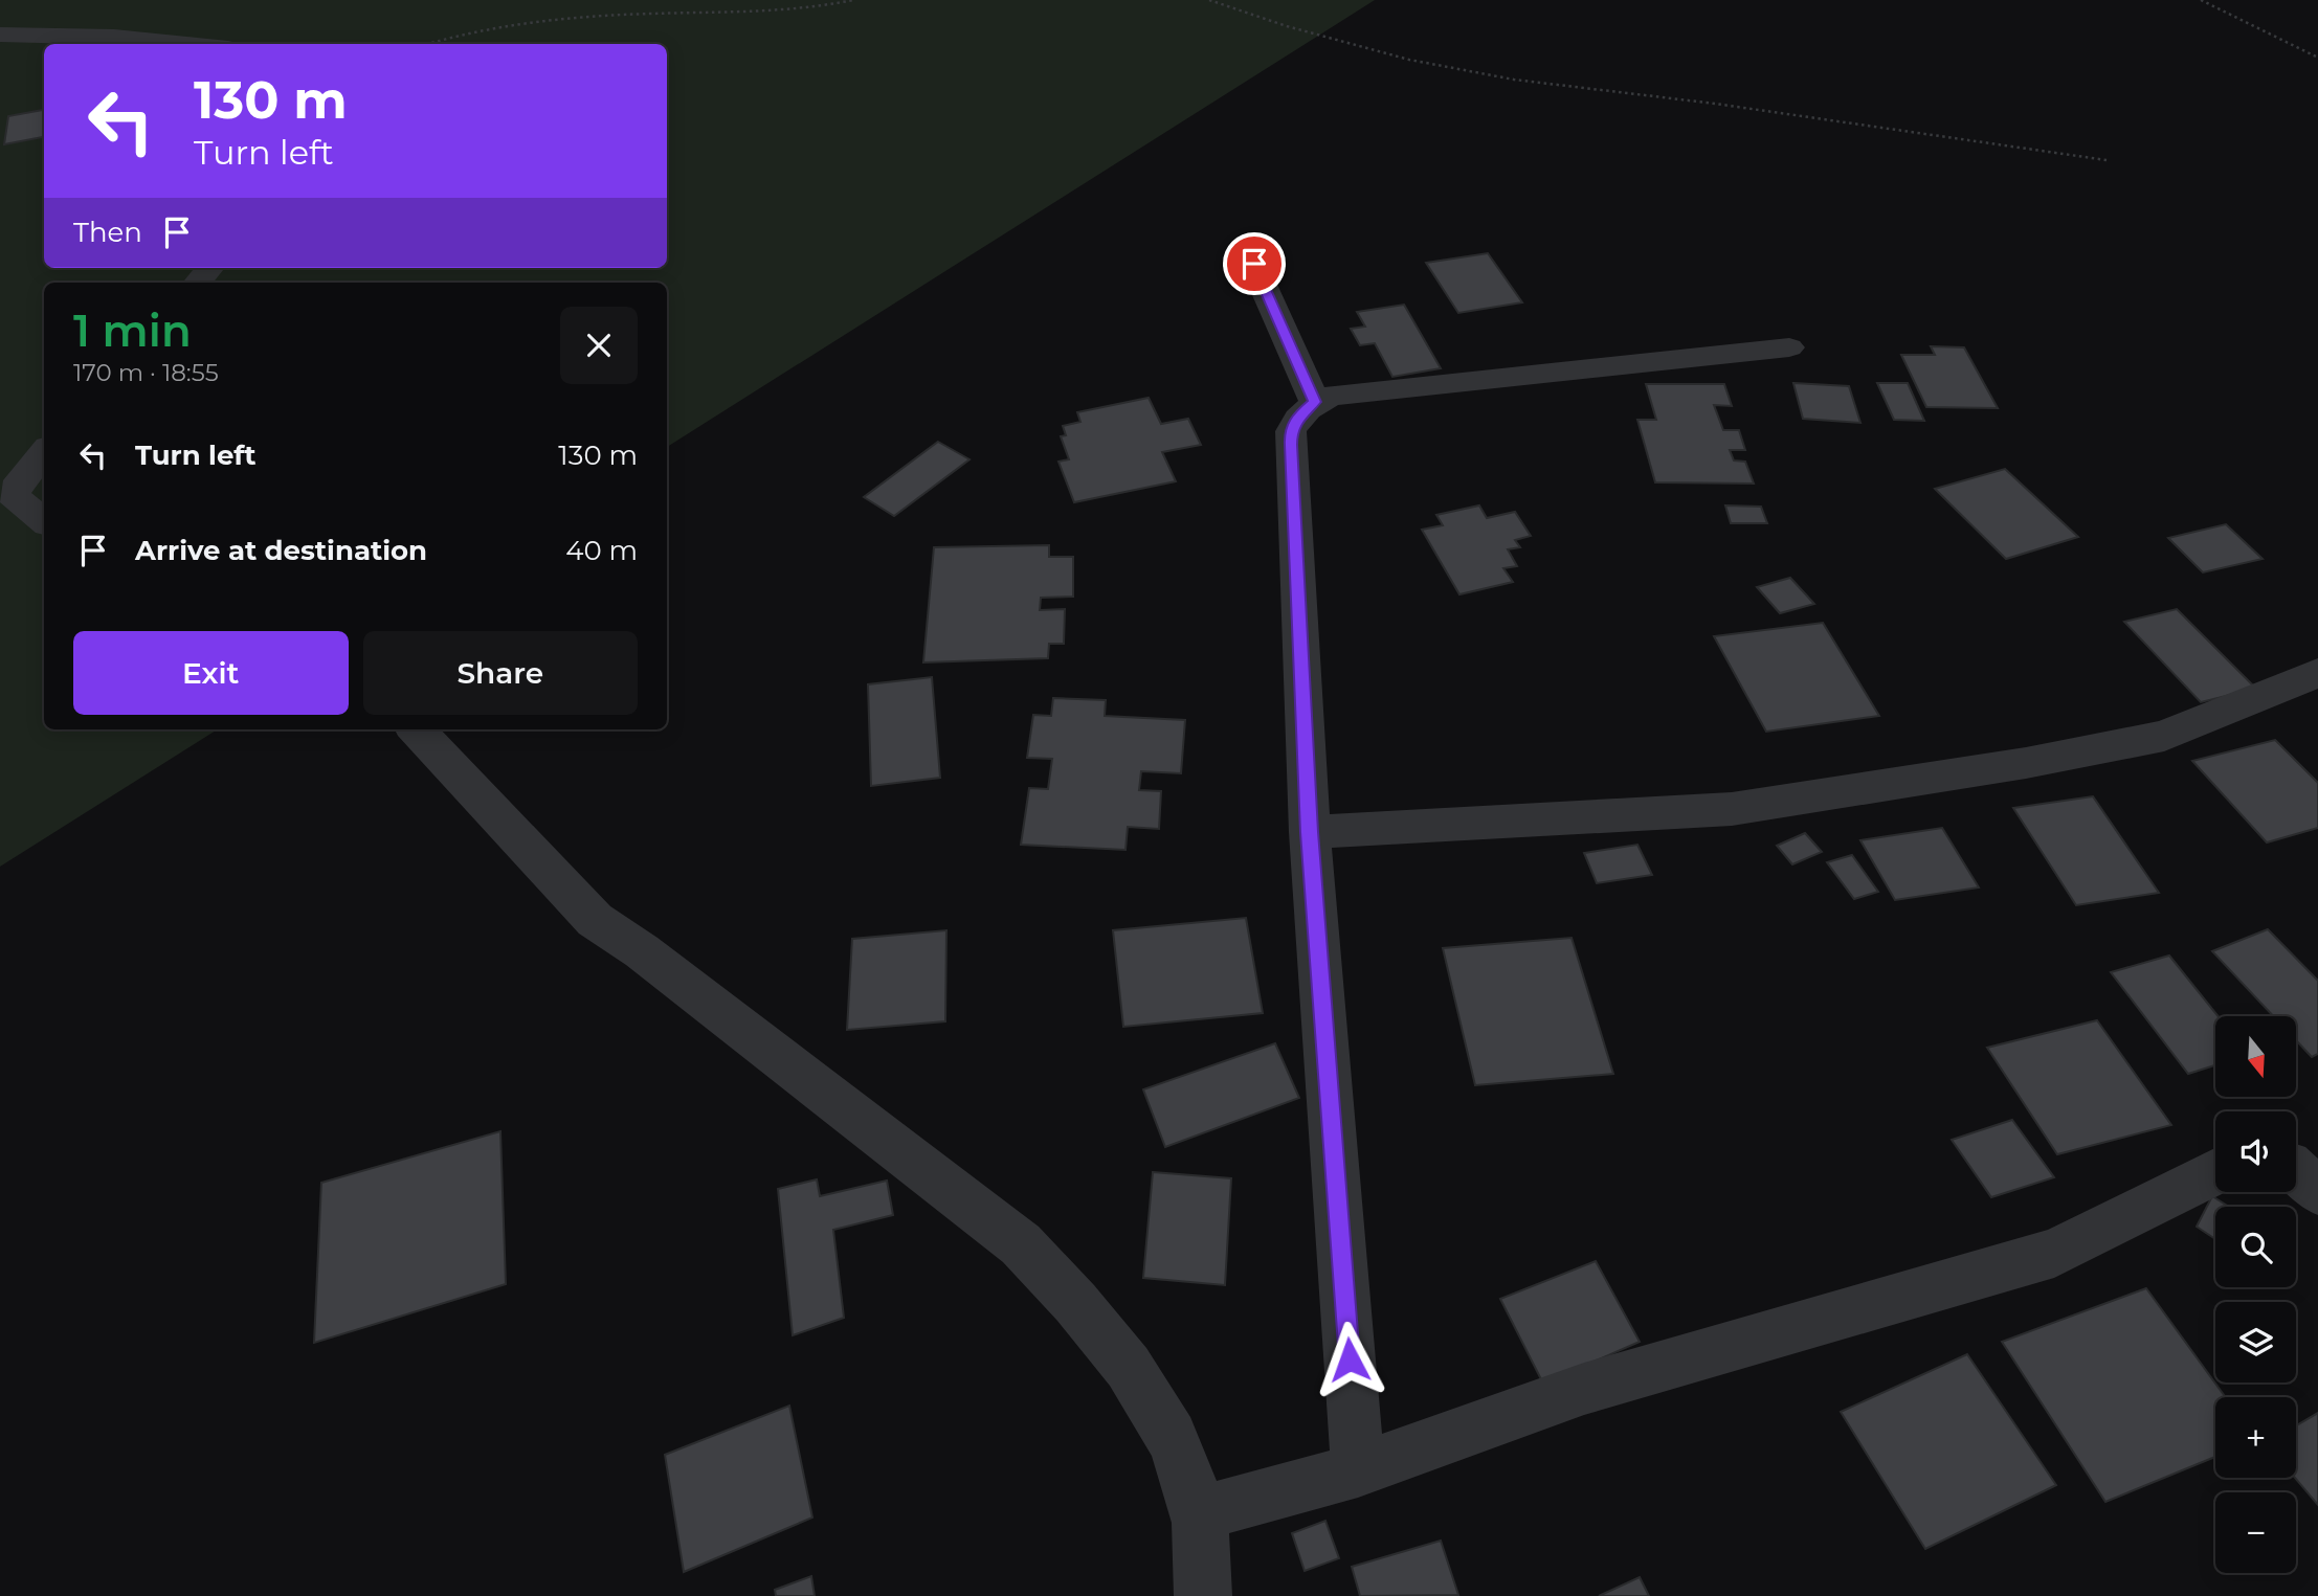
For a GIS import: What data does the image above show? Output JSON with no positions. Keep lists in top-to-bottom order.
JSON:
{
  "north": "bottom",
  "page": {
    "turn": ["130 m", "Turn left"],
    "then": "Then",
    "heading": ["1 min", "170 m · 18:55"],
    "list": [
      {
        "name": "Turn left",
        "value": "130 m"
      },
      {
        "name": "Arrive at destination",
        "value": "40 m"
      }
    ],
    "buttons": ["Exit", "Share"],
    "map_buttons": ["+", "−"]
  }
}
